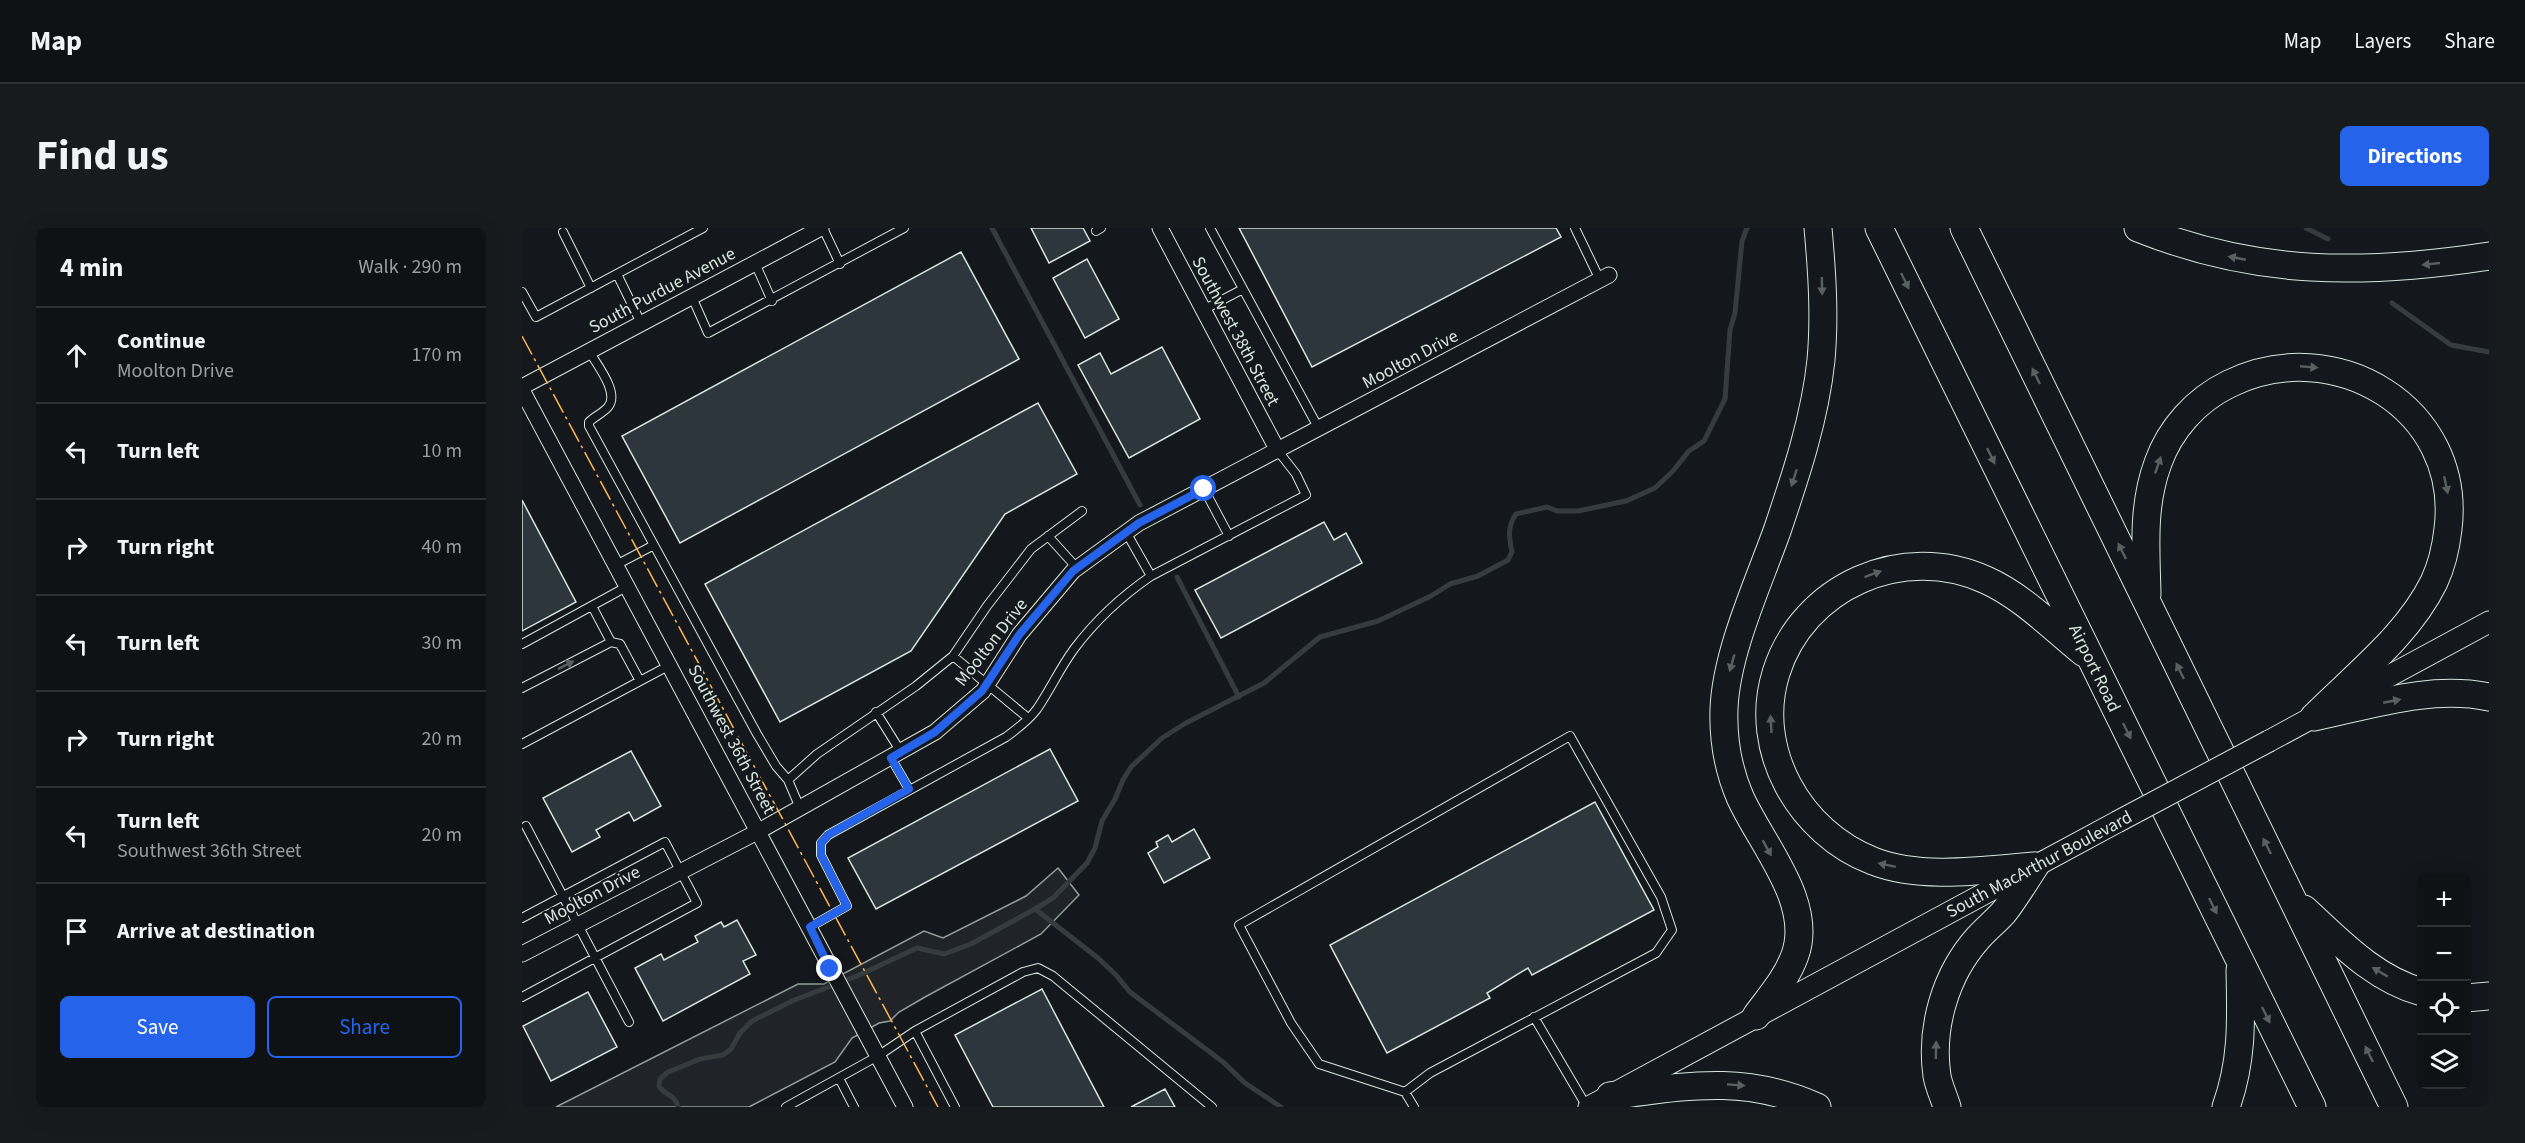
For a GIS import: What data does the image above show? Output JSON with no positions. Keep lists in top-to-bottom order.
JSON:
{
  "streets": {
    "highway": ["Airport Road"],
    "main road": ["South MacArthur Boulevard"],
    "street": [
      "South Purdue Avenue",
      "Southwest 38th Street",
      "Moolton Drive",
      "Southwest 36th Street"
    ]
  },
  "crossings": [
    ["South Purdue Avenue", "Southwest 36th Street"],
    ["Southwest 38th Street", "Moolton Drive"],
    ["Moolton Drive", "Southwest 36th Street"]
  ],
  "page": {
    "header": "Map",
    "nav": ["Map", "Layers", "Share"],
    "title": "Find us",
    "buttons": [
      "Directions",
      ["Save", "Share"]
    ],
    "heading": ["4 min", "Walk · 290 m"],
    "list": [
      ["Continue", "Moolton Drive", "170 m"],
      ["Turn left", "10 m"],
      ["Turn right", "40 m"],
      ["Turn left", "30 m"],
      ["Turn right", "20 m"],
      ["Turn left", "Southwest 36th Street", "20 m"],
      "Arrive at destination"
    ],
    "map_buttons": ["+", "−"]
  }
}
